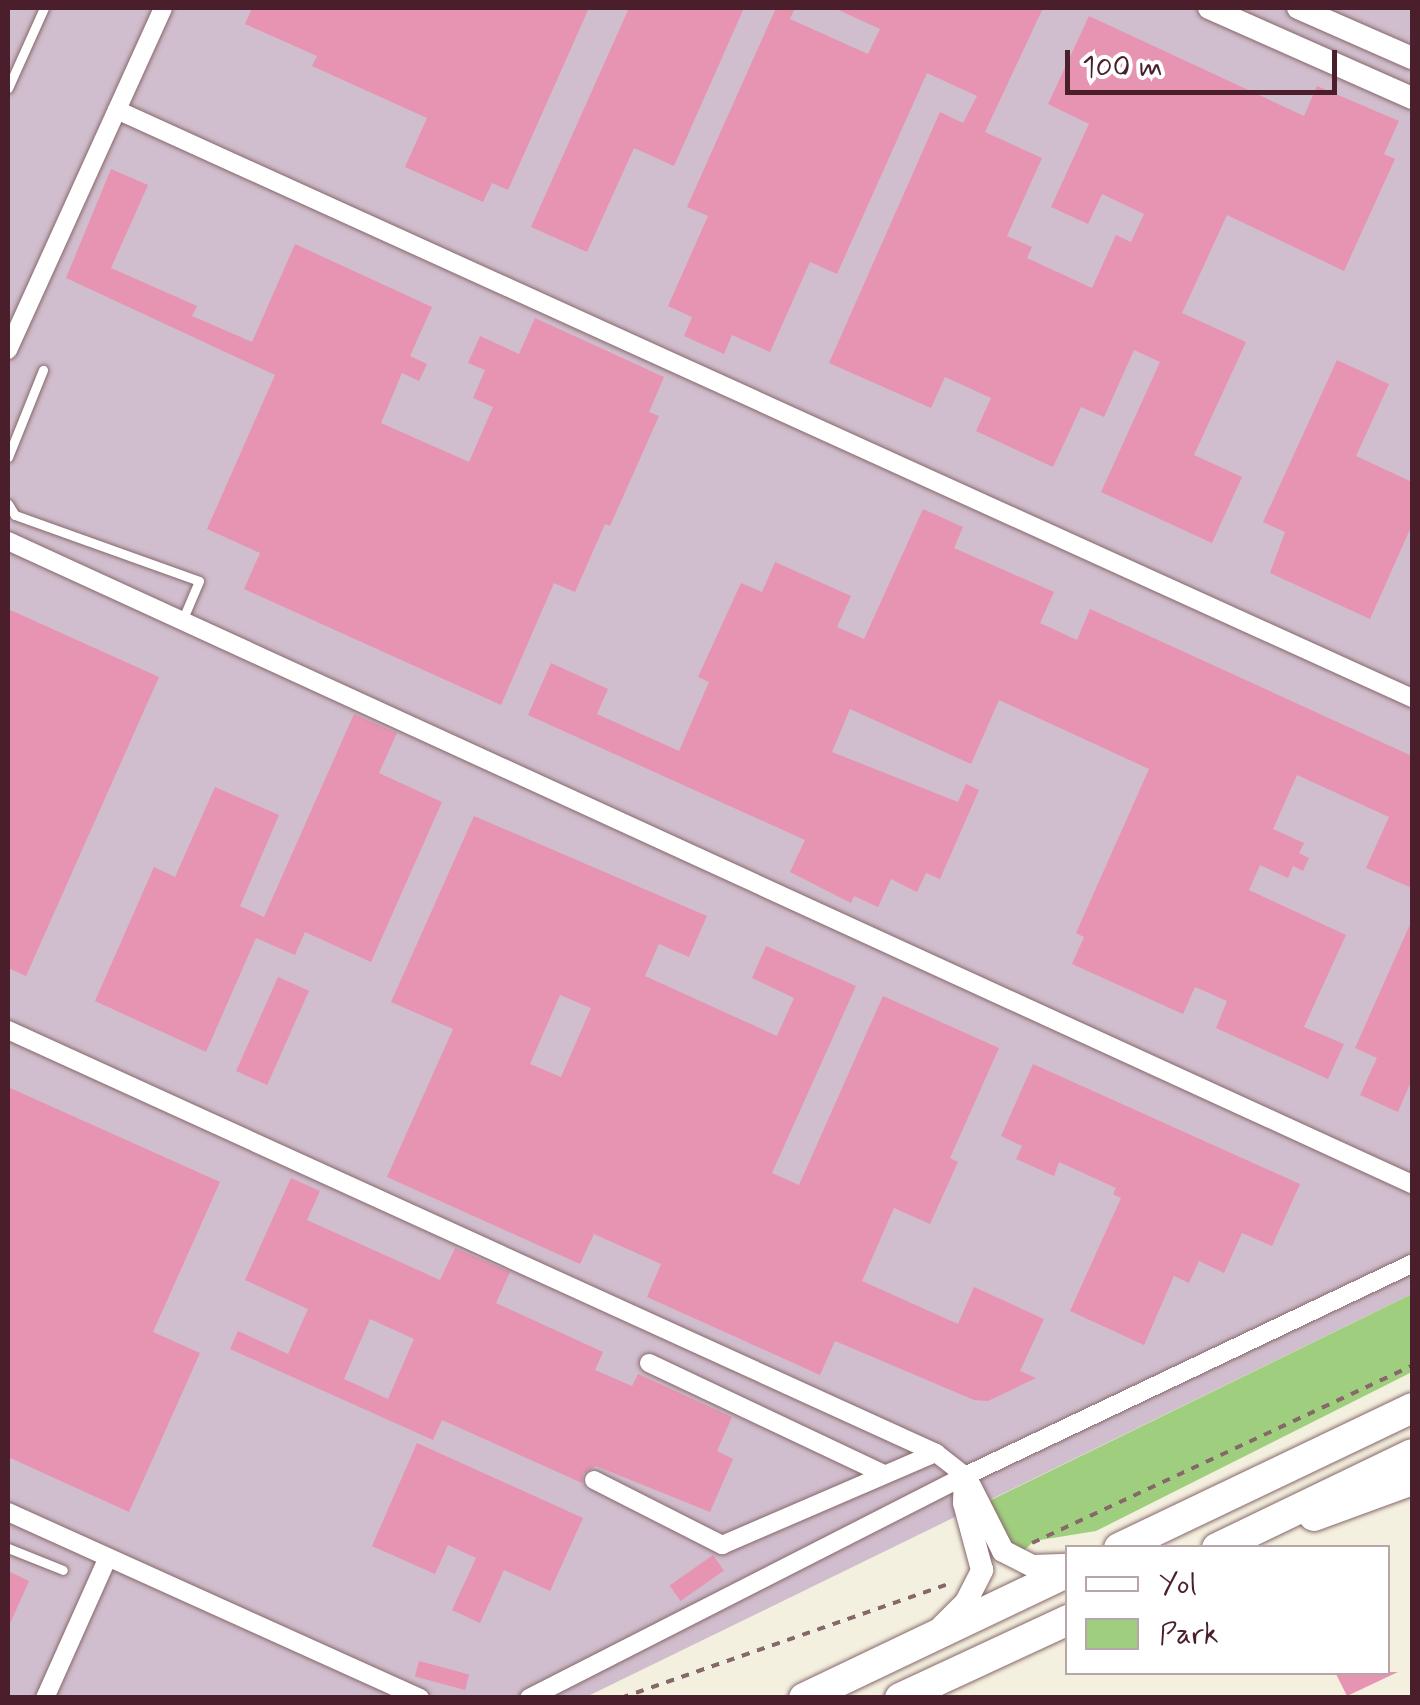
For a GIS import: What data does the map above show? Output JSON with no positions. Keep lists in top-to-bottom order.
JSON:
{
  "legend": ["Yol", "Park"],
  "scale_bar": "100 m"
}
